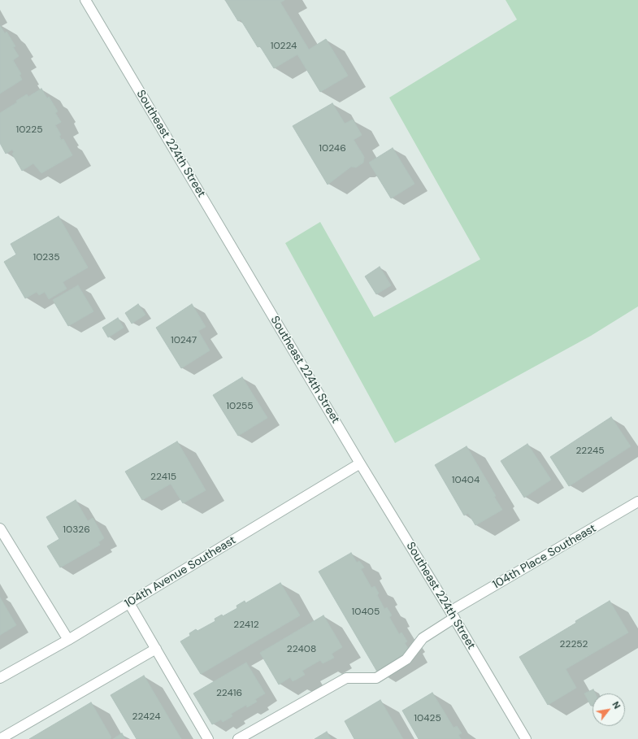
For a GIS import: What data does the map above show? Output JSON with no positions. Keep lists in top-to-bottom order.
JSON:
{
  "streets": {
    "street": ["Southeast 224th Street", "104th Place Southeast", "104th Avenue Southeast"]
  },
  "crossings": [
    ["Southeast 224th Street", "104th Place Southeast"],
    ["Southeast 224th Street", "104th Avenue Southeast"]
  ],
  "house_numbers": [
    "10224",
    "10225",
    "10246",
    "10235",
    "10247",
    "10255",
    "22245",
    "22415",
    "10404",
    "10326",
    "10405",
    "22412",
    "22252",
    "22408",
    "22416",
    "22424",
    "10425"
  ],
  "north": "top right"
}
